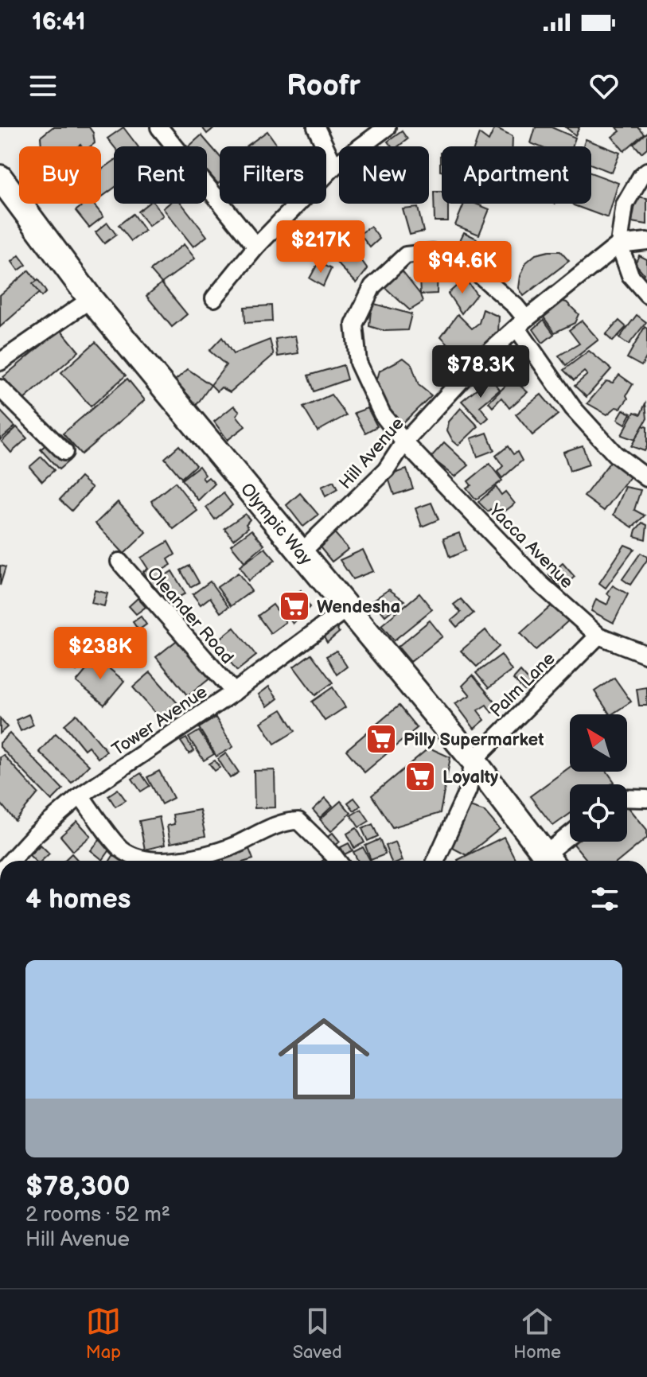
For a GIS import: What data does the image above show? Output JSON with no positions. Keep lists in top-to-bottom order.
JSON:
{
  "streets": {
    "street": [
      "Hill Avenue",
      "Olympic Way",
      "Yacca Avenue",
      "Oleander Road",
      "Palm Lane",
      "Tower Avenue"
    ]
  },
  "crossings": [
    ["Hill Avenue", "Olympic Way"],
    ["Hill Avenue", "Yacca Avenue"],
    ["Olympic Way", "Palm Lane"],
    ["Olympic Way", "Tower Avenue"],
    ["Yacca Avenue", "Palm Lane"],
    ["Oleander Road", "Tower Avenue"]
  ],
  "places": {
    "supermarket": ["Wendesha", "Pilly Supermarket", "Loyalty"]
  },
  "north": "top left",
  "page": {
    "status": "16:41",
    "header": "Roofr",
    "chip": [
      "Buy",
      "Rent",
      "Filters",
      "New",
      "Apartment"
    ],
    "price": [
      "$217K",
      "$94.6K",
      "$78.3K",
      "$238K"
    ],
    "heading": "4 homes",
    "list": [
      {
        "name": "$78,300",
        "note": "2 rooms · 52 m² · Hill Avenue"
      }
    ],
    "tabs": ["Map", "Saved", "Home"]
  }
}
